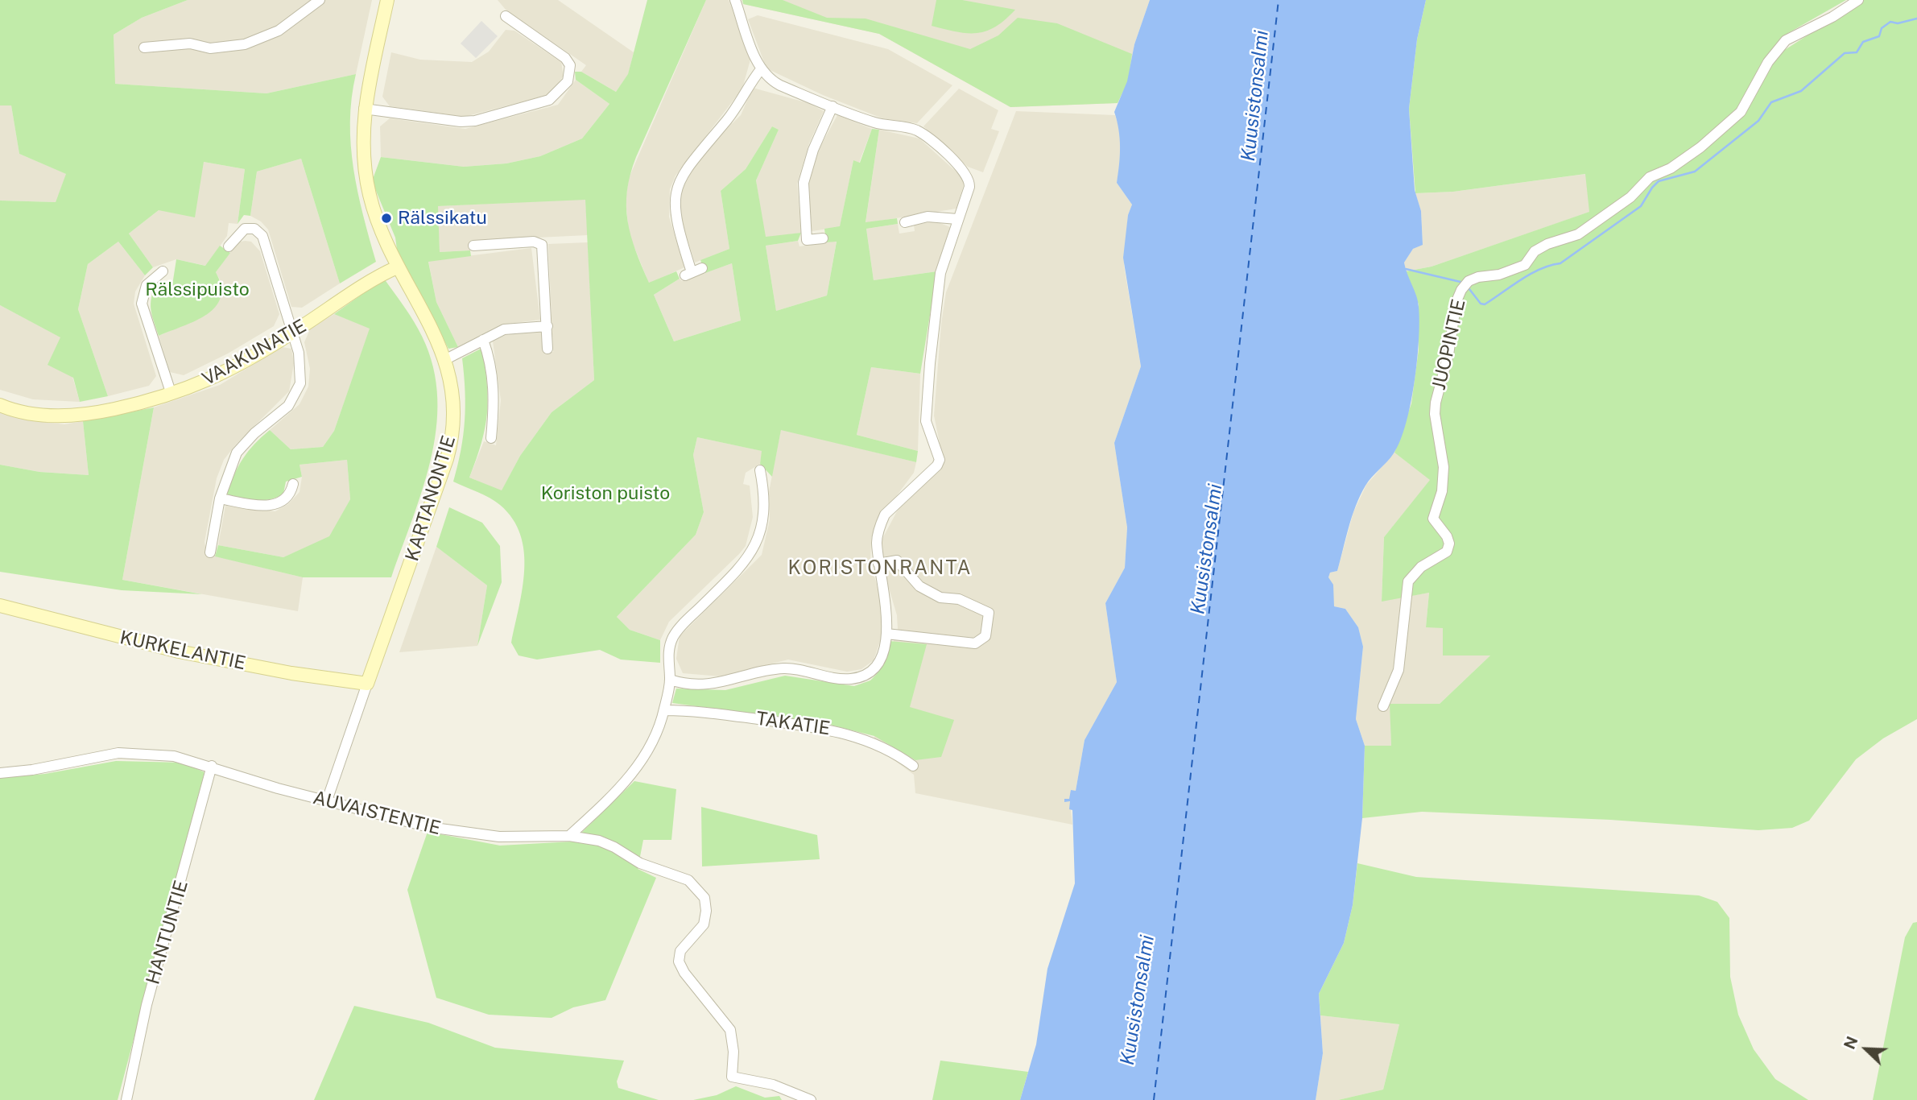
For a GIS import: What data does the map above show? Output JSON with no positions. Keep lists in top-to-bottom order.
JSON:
{
  "streets": {
    "street": [
      "JUOPINTIE",
      "VAAKUNATIE",
      "KARTANONTIE",
      "KURKELANTIE",
      "TAKATIE",
      "AUVAISTENTIE",
      "HANTUNTIE"
    ]
  },
  "crossings": [
    ["VAAKUNATIE", "KARTANONTIE"],
    ["KARTANONTIE", "KURKELANTIE"],
    ["KARTANONTIE", "AUVAISTENTIE"],
    ["AUVAISTENTIE", "HANTUNTIE"]
  ],
  "districts": ["KORISTONRANTA"],
  "water": ["Kuusistonsalmi"],
  "parks": ["Rälssipuisto", "Koriston puisto"],
  "places": ["Rälssikatu"],
  "north": "top left"
}
